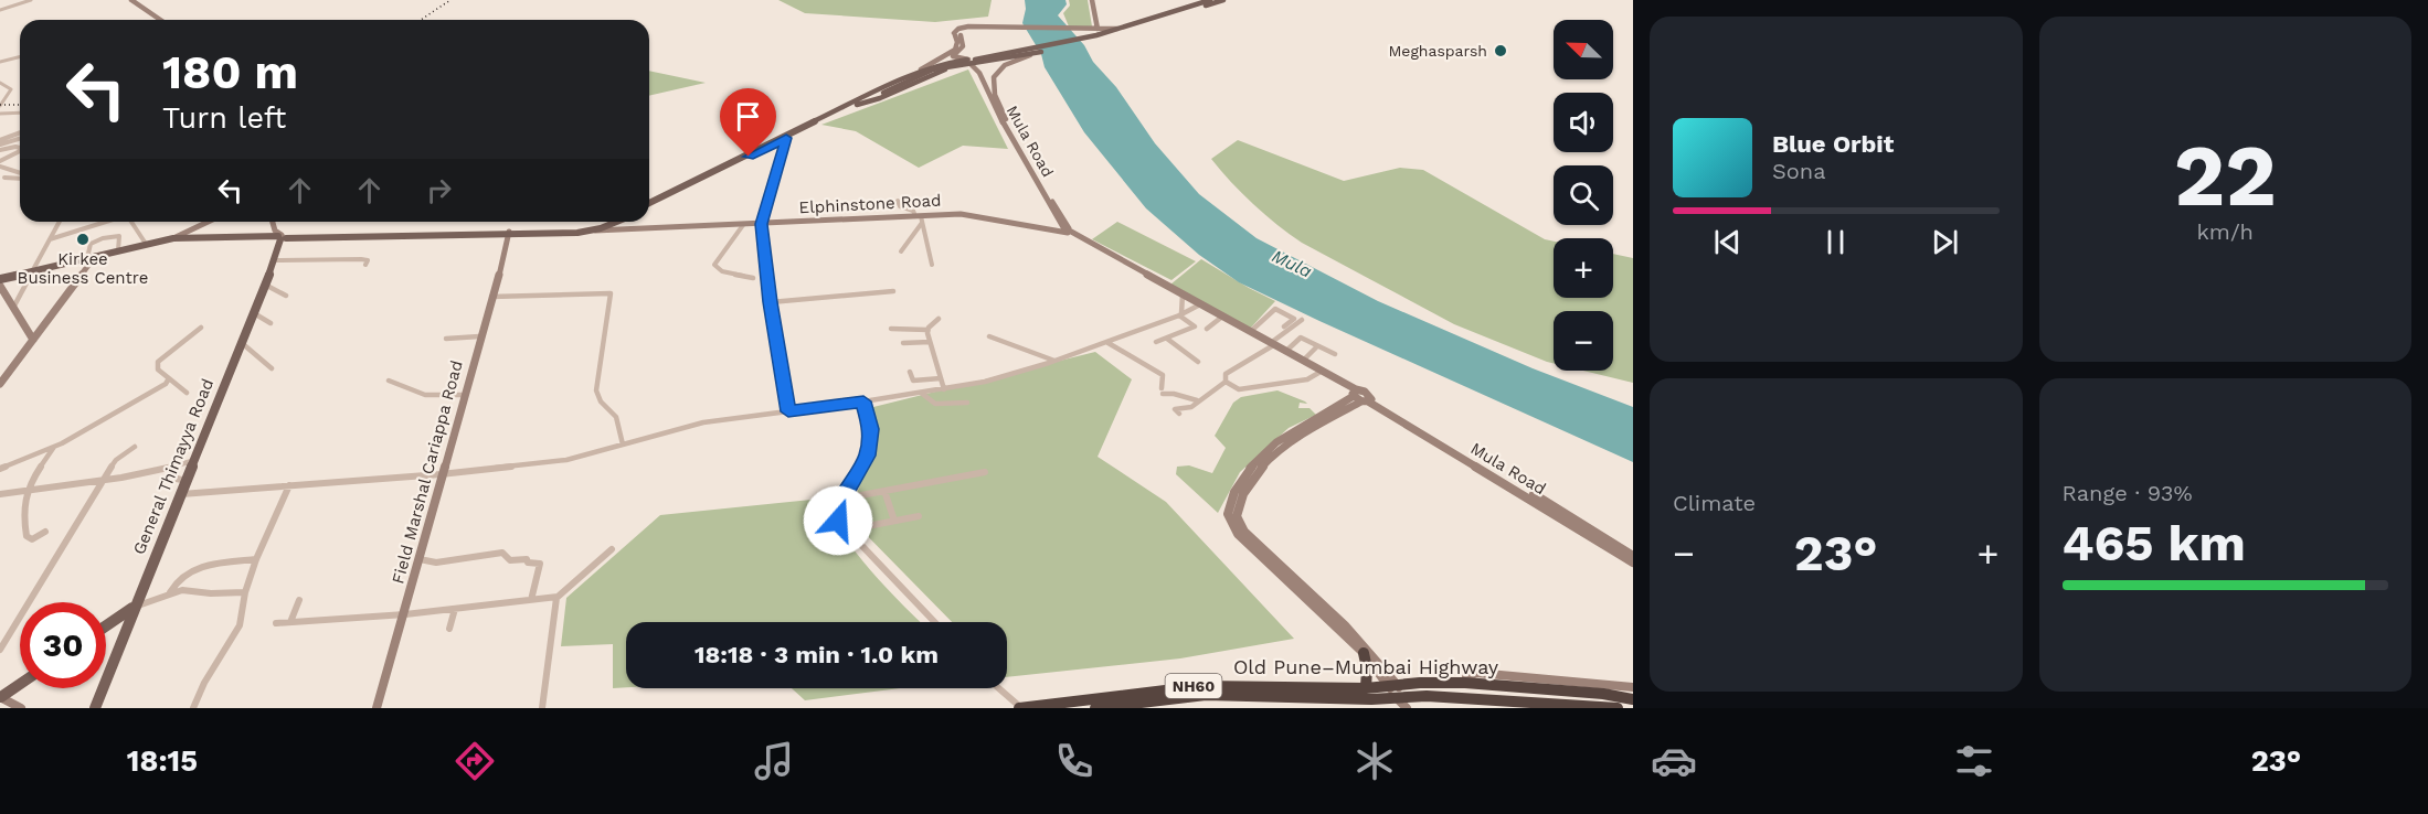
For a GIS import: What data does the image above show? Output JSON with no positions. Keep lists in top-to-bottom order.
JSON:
{
  "streets": {
    "highway": ["Old Pune–Mumbai Highway", "NH60"],
    "main road": ["General Thimayya Road"],
    "street": ["Mula Road", "Elphinstone Road", "Field Marshal Cariappa Road"]
  },
  "crossings": [
    ["Mula Road", "Elphinstone Road"]
  ],
  "water": ["Mula"],
  "places": ["Meghasparsh", "Kirkee Business Centre"],
  "north": "top left",
  "page": {
    "tile": [
      ["22", "km/h"],
      "Climate",
      ["Range · 93%", "465 km"]
    ],
    "map_buttons": ["+", "−"],
    "turn": ["180 m", "Turn left"],
    "song": ["Blue Orbit", "Sona"],
    "heat": ["−", "23°", "+"],
    "limit": "30",
    "trip": "18:18 · 3 min · 1.0 km",
    "tabs": ["18:15", "23°"]
  }
}
